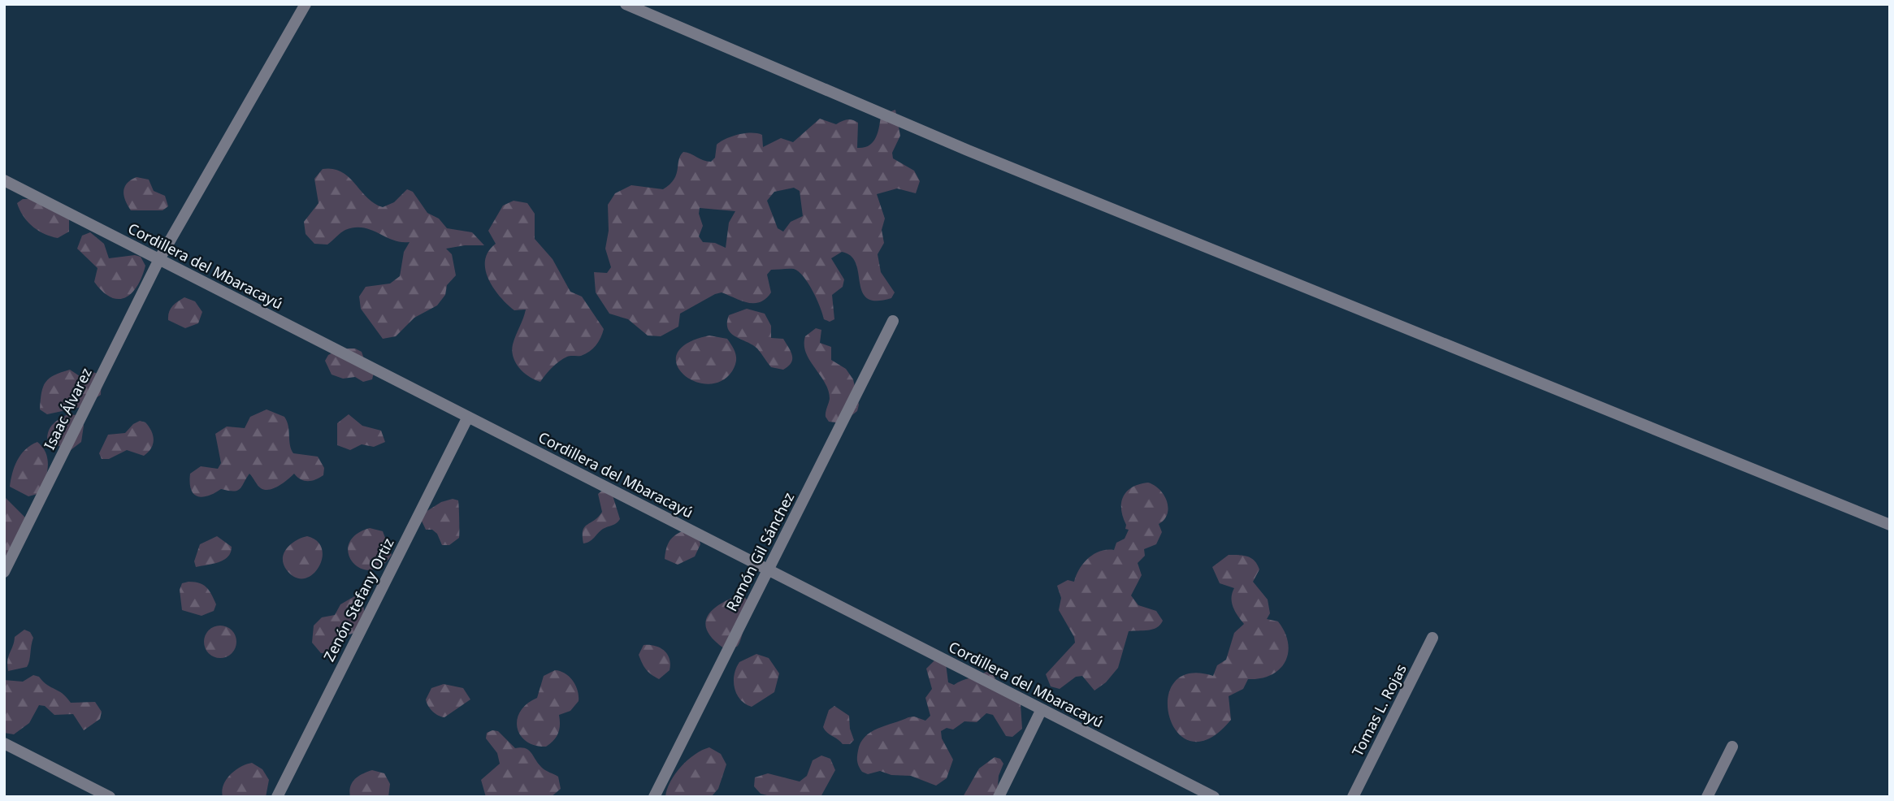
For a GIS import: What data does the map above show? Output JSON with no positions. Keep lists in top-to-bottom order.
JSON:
{
  "streets": {
    "street": [
      "Cordillera del Mbaracayú",
      "Isaac Álvarez",
      "Ramón Gil Sánchez",
      "Zenón Stefany Ortiz",
      "Tomas L. Rojas"
    ]
  },
  "crossings": [
    ["Cordillera del Mbaracayú", "Isaac Álvarez"],
    ["Cordillera del Mbaracayú", "Ramón Gil Sánchez"],
    ["Cordillera del Mbaracayú", "Zenón Stefany Ortiz"]
  ]
}
